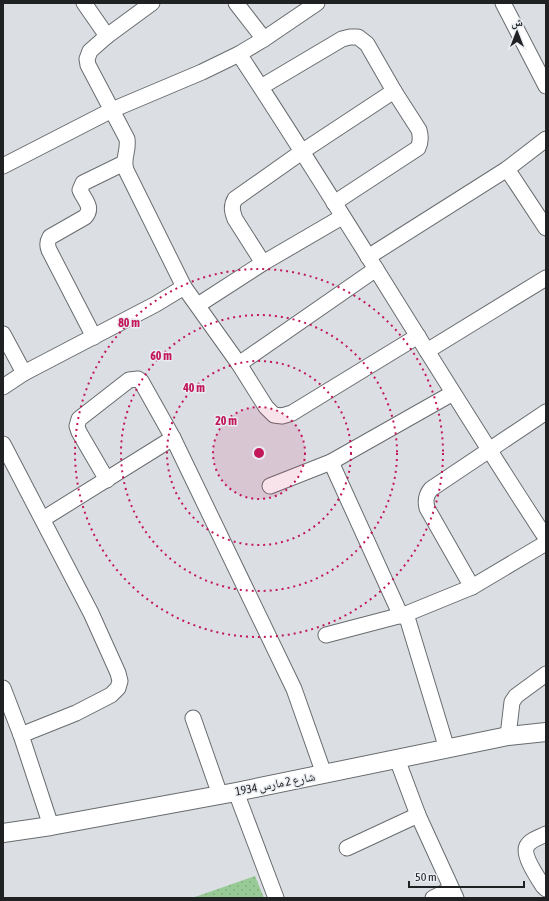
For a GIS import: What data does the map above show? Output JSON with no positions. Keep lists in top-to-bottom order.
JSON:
{
  "streets": {
    "street": ["شارع 2 مارس 1934"]
  },
  "scale_bar": "50 m",
  "north": "top",
  "rings": [
    "80 m",
    "60 m",
    "40 m",
    "20 m"
  ]
}
